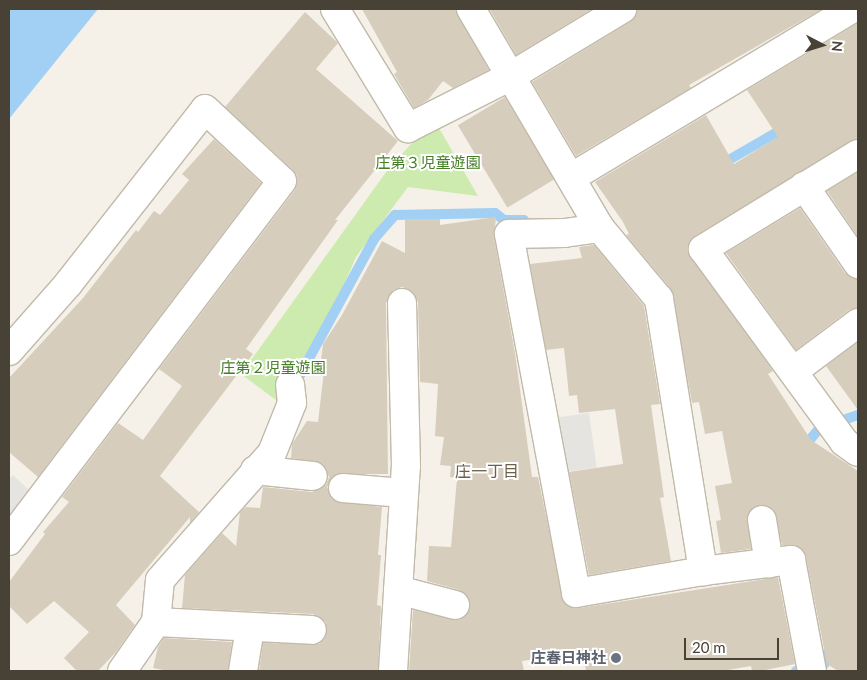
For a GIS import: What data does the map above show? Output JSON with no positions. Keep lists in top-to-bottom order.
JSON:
{
  "districts": ["庄一丁目"],
  "parks": ["庄第３児童遊園", "庄第２児童遊園"],
  "places": ["庄春日神社"],
  "scale_bar": "20 m",
  "north": "right"
}
